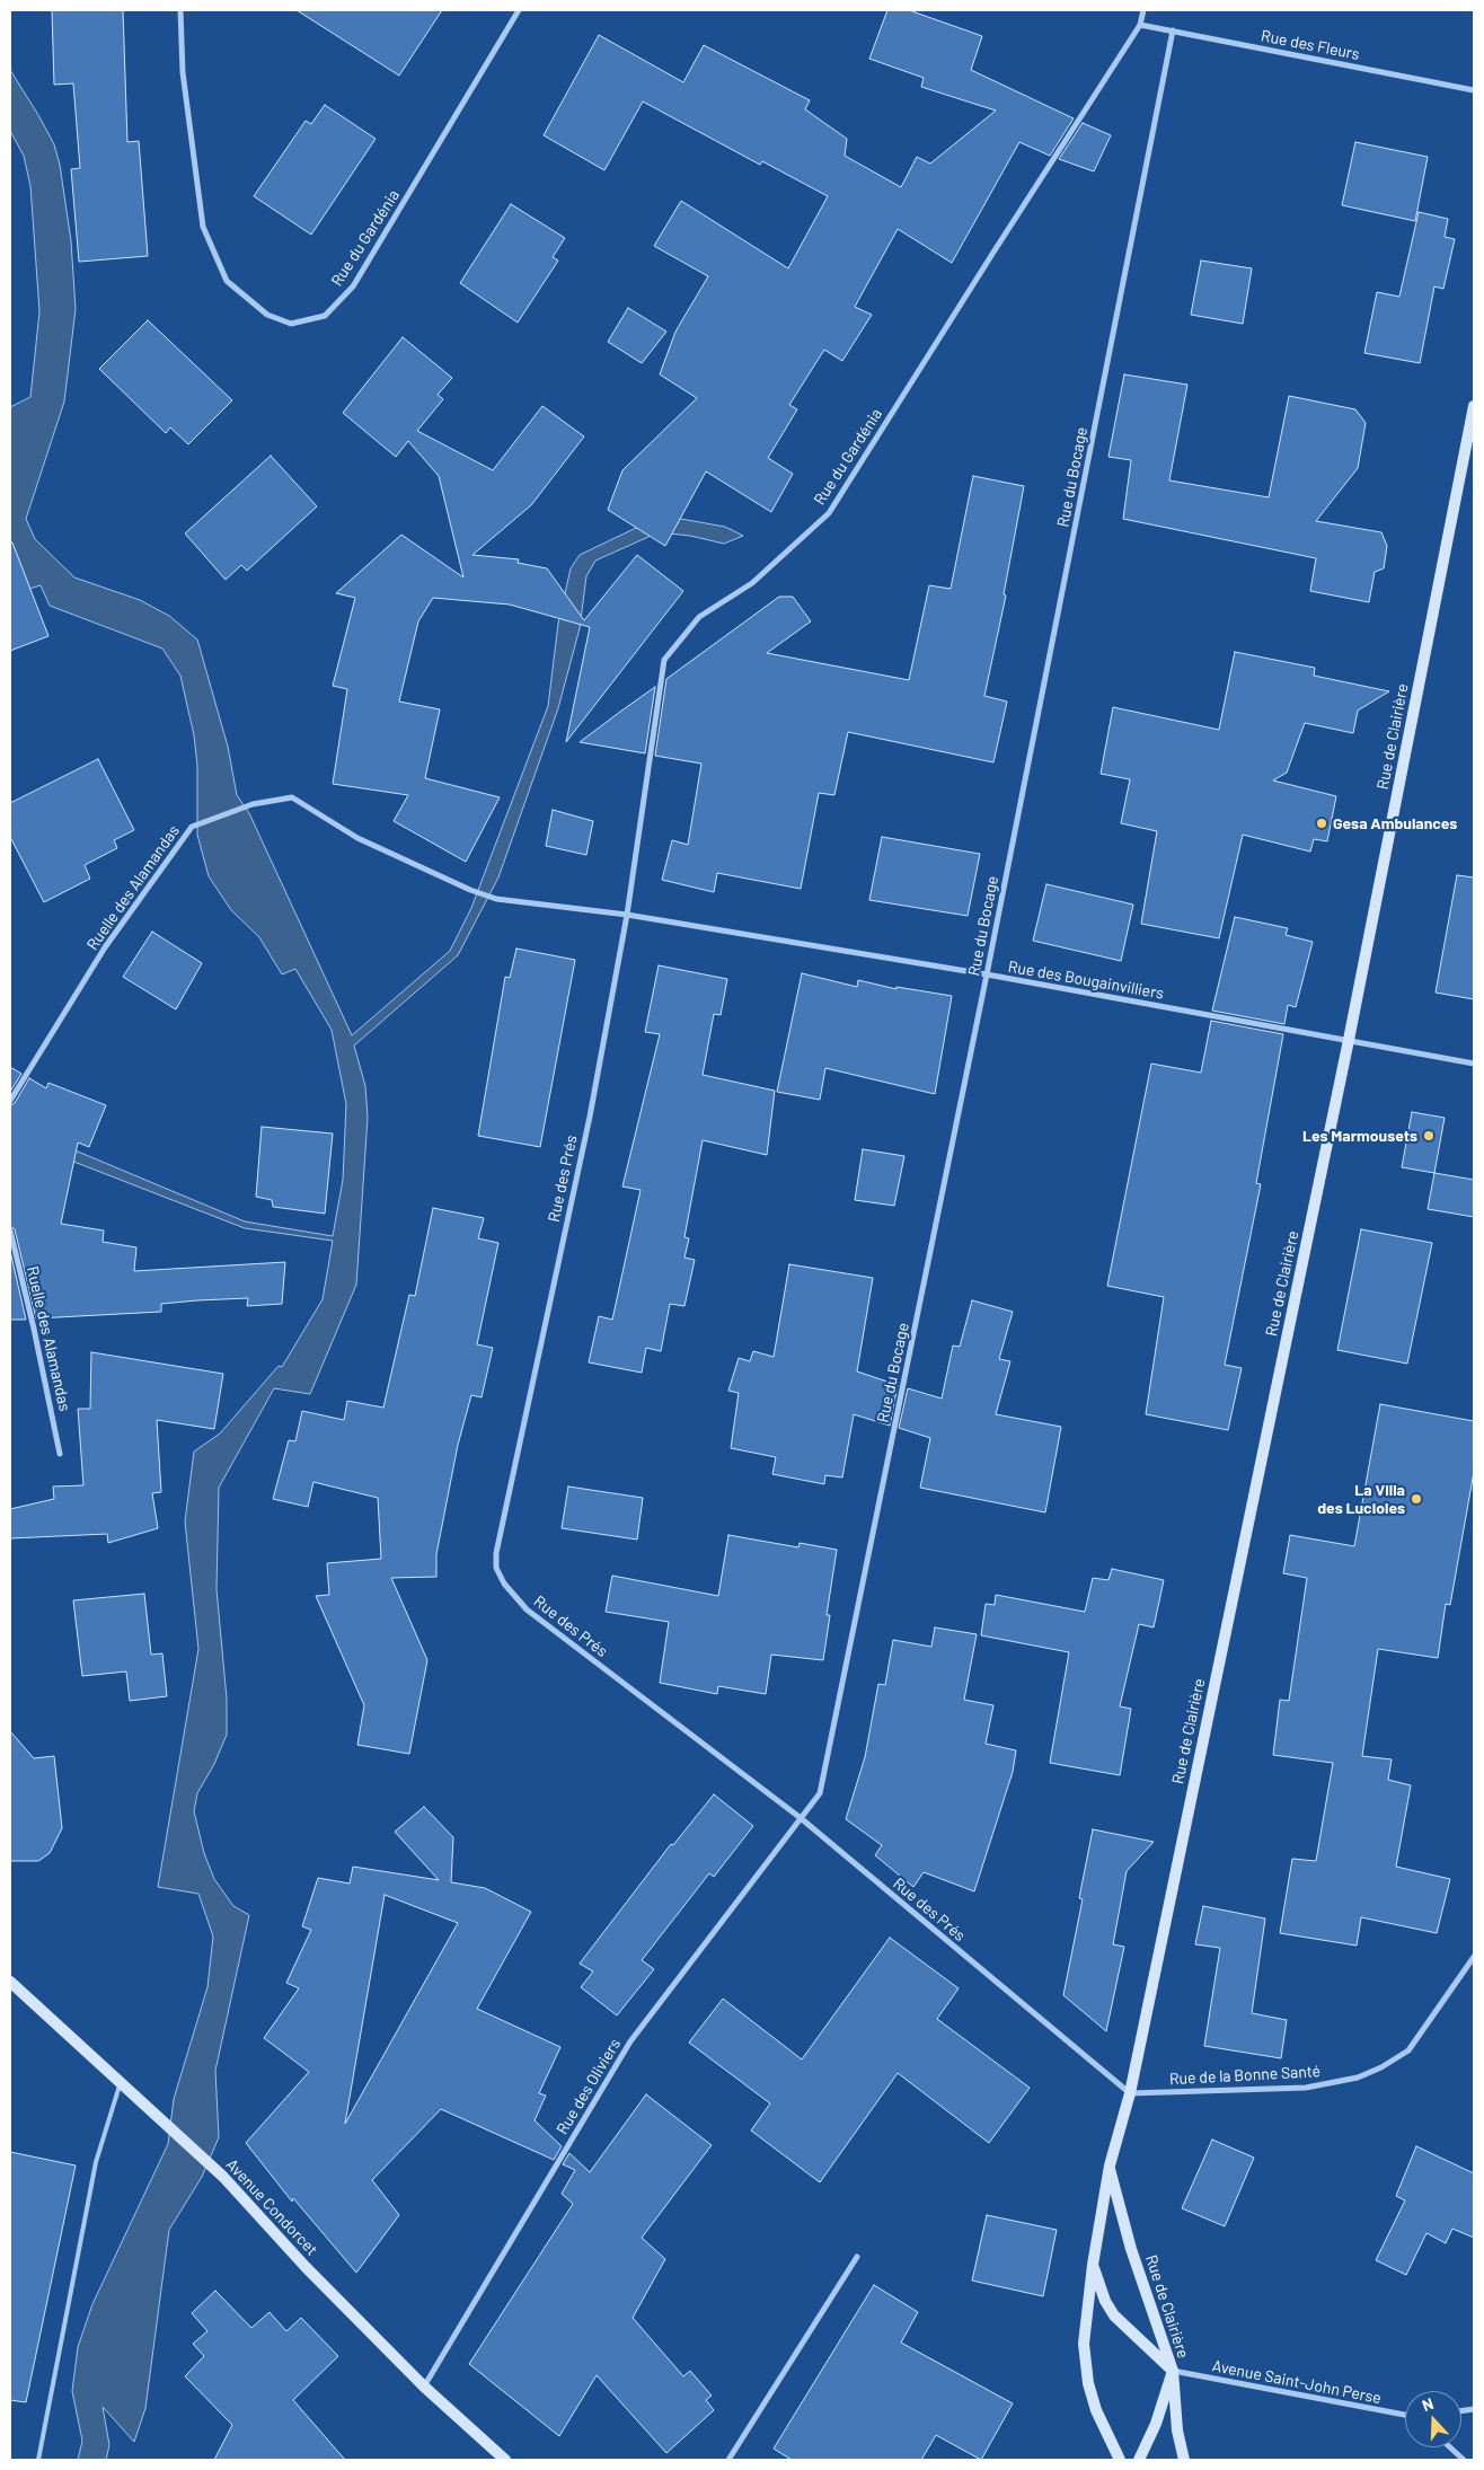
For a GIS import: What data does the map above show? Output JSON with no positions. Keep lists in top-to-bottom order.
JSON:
{
  "streets": {
    "main road": ["Rue de Clairière", "Avenue Condorcet"],
    "street": [
      "Rue des Fleurs",
      "Rue du Gardénia",
      "Rue du Bocage",
      "Ruelle des Alamandas",
      "Rue des Bougainvilliers",
      "Rue des Prés",
      "Rue de la Bonne Santé",
      "Rue des Oliviers",
      "Avenue Saint-John Perse"
    ]
  },
  "crossings": [
    ["Rue des Fleurs", "Rue du Gardénia"],
    ["Rue des Fleurs", "Rue du Bocage"],
    ["Rue du Gardénia", "Ruelle des Alamandas"],
    ["Rue du Gardénia", "Rue des Bougainvilliers"],
    ["Rue du Gardénia", "Rue des Prés"],
    ["Rue du Bocage", "Rue des Bougainvilliers"],
    ["Rue du Bocage", "Rue des Prés"],
    ["Rue du Bocage", "Rue des Oliviers"],
    ["Rue de Clairière", "Rue des Bougainvilliers"],
    ["Rue de Clairière", "Rue des Prés"],
    ["Rue de Clairière", "Rue de la Bonne Santé"],
    ["Rue de Clairière", "Avenue Saint-John Perse"],
    ["Ruelle des Alamandas", "Rue des Bougainvilliers"],
    ["Ruelle des Alamandas", "Rue des Prés"],
    ["Rue des Bougainvilliers", "Rue des Prés"],
    ["Rue des Prés", "Rue de la Bonne Santé"],
    ["Rue des Prés", "Rue des Oliviers"],
    ["Rue des Oliviers", "Avenue Condorcet"]
  ],
  "places": ["Gesa Ambulances", "Les Marmousets", "La Villa des Lucioles"],
  "north": "top"
}
